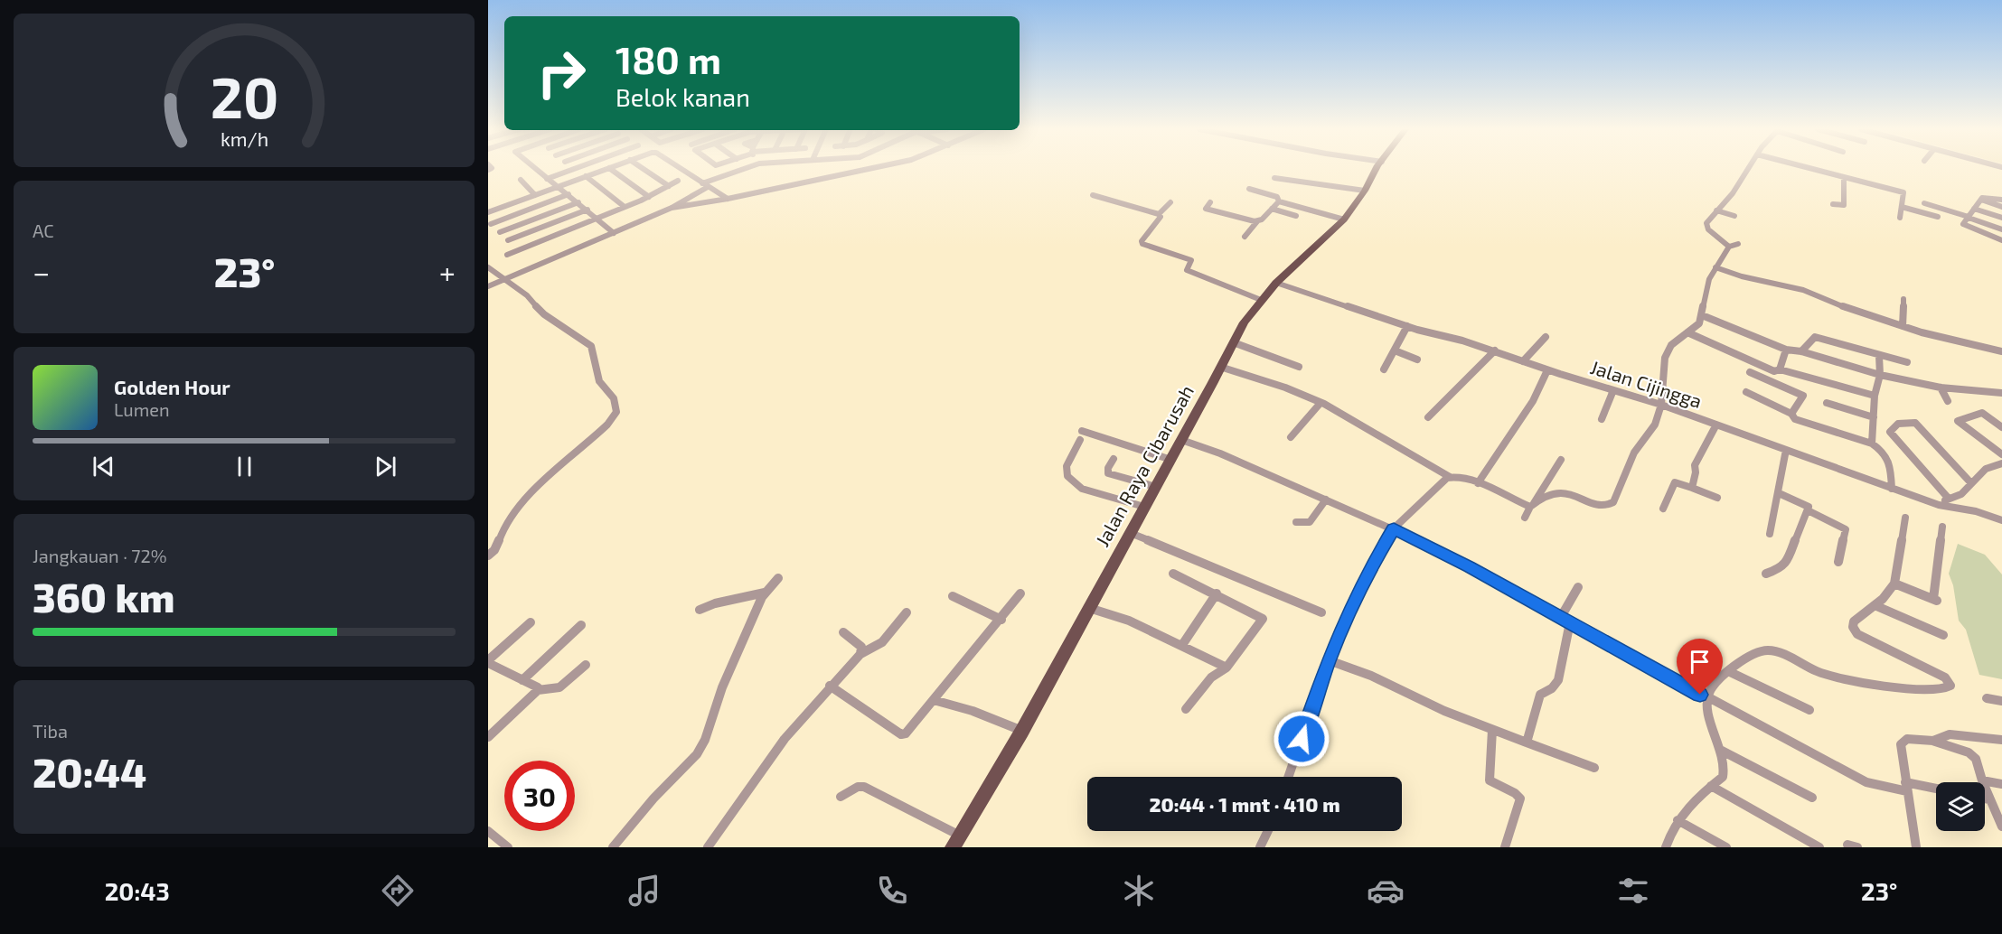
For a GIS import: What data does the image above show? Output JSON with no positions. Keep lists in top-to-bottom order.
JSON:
{
  "streets": {
    "main road": ["Jalan Raya Cibarusah"],
    "street": ["Jalan Cijingga"]
  },
  "crossings": [
    ["Jalan Cijingga", "Jalan Raya Cibarusah"]
  ],
  "page": {
    "turn": ["180 m", "Belok kanan"],
    "tile": [
      "AC",
      ["Jangkauan · 72%", "360 km"],
      ["Tiba", "20:44"]
    ],
    "heat": ["−", "23°", "+"],
    "song": ["Golden Hour", "Lumen"],
    "limit": "30",
    "trip": "20:44 · 1 mnt · 410 m",
    "tabs": ["20:43", "23°"],
    "gauge": ["20", "km/h"]
  }
}
